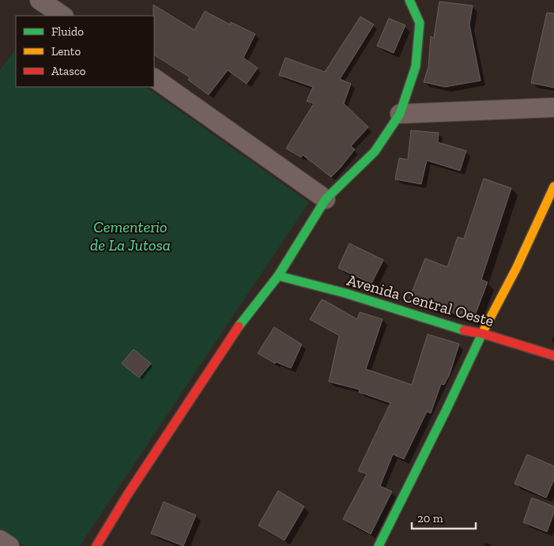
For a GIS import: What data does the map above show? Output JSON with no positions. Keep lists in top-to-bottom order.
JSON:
{
  "streets": {
    "street": ["Avenida Central Oeste"]
  },
  "parks": ["Cementerio de La Jutosa"],
  "legend": ["Fluido", "Lento", "Atasco"],
  "scale_bar": "20 m"
}
